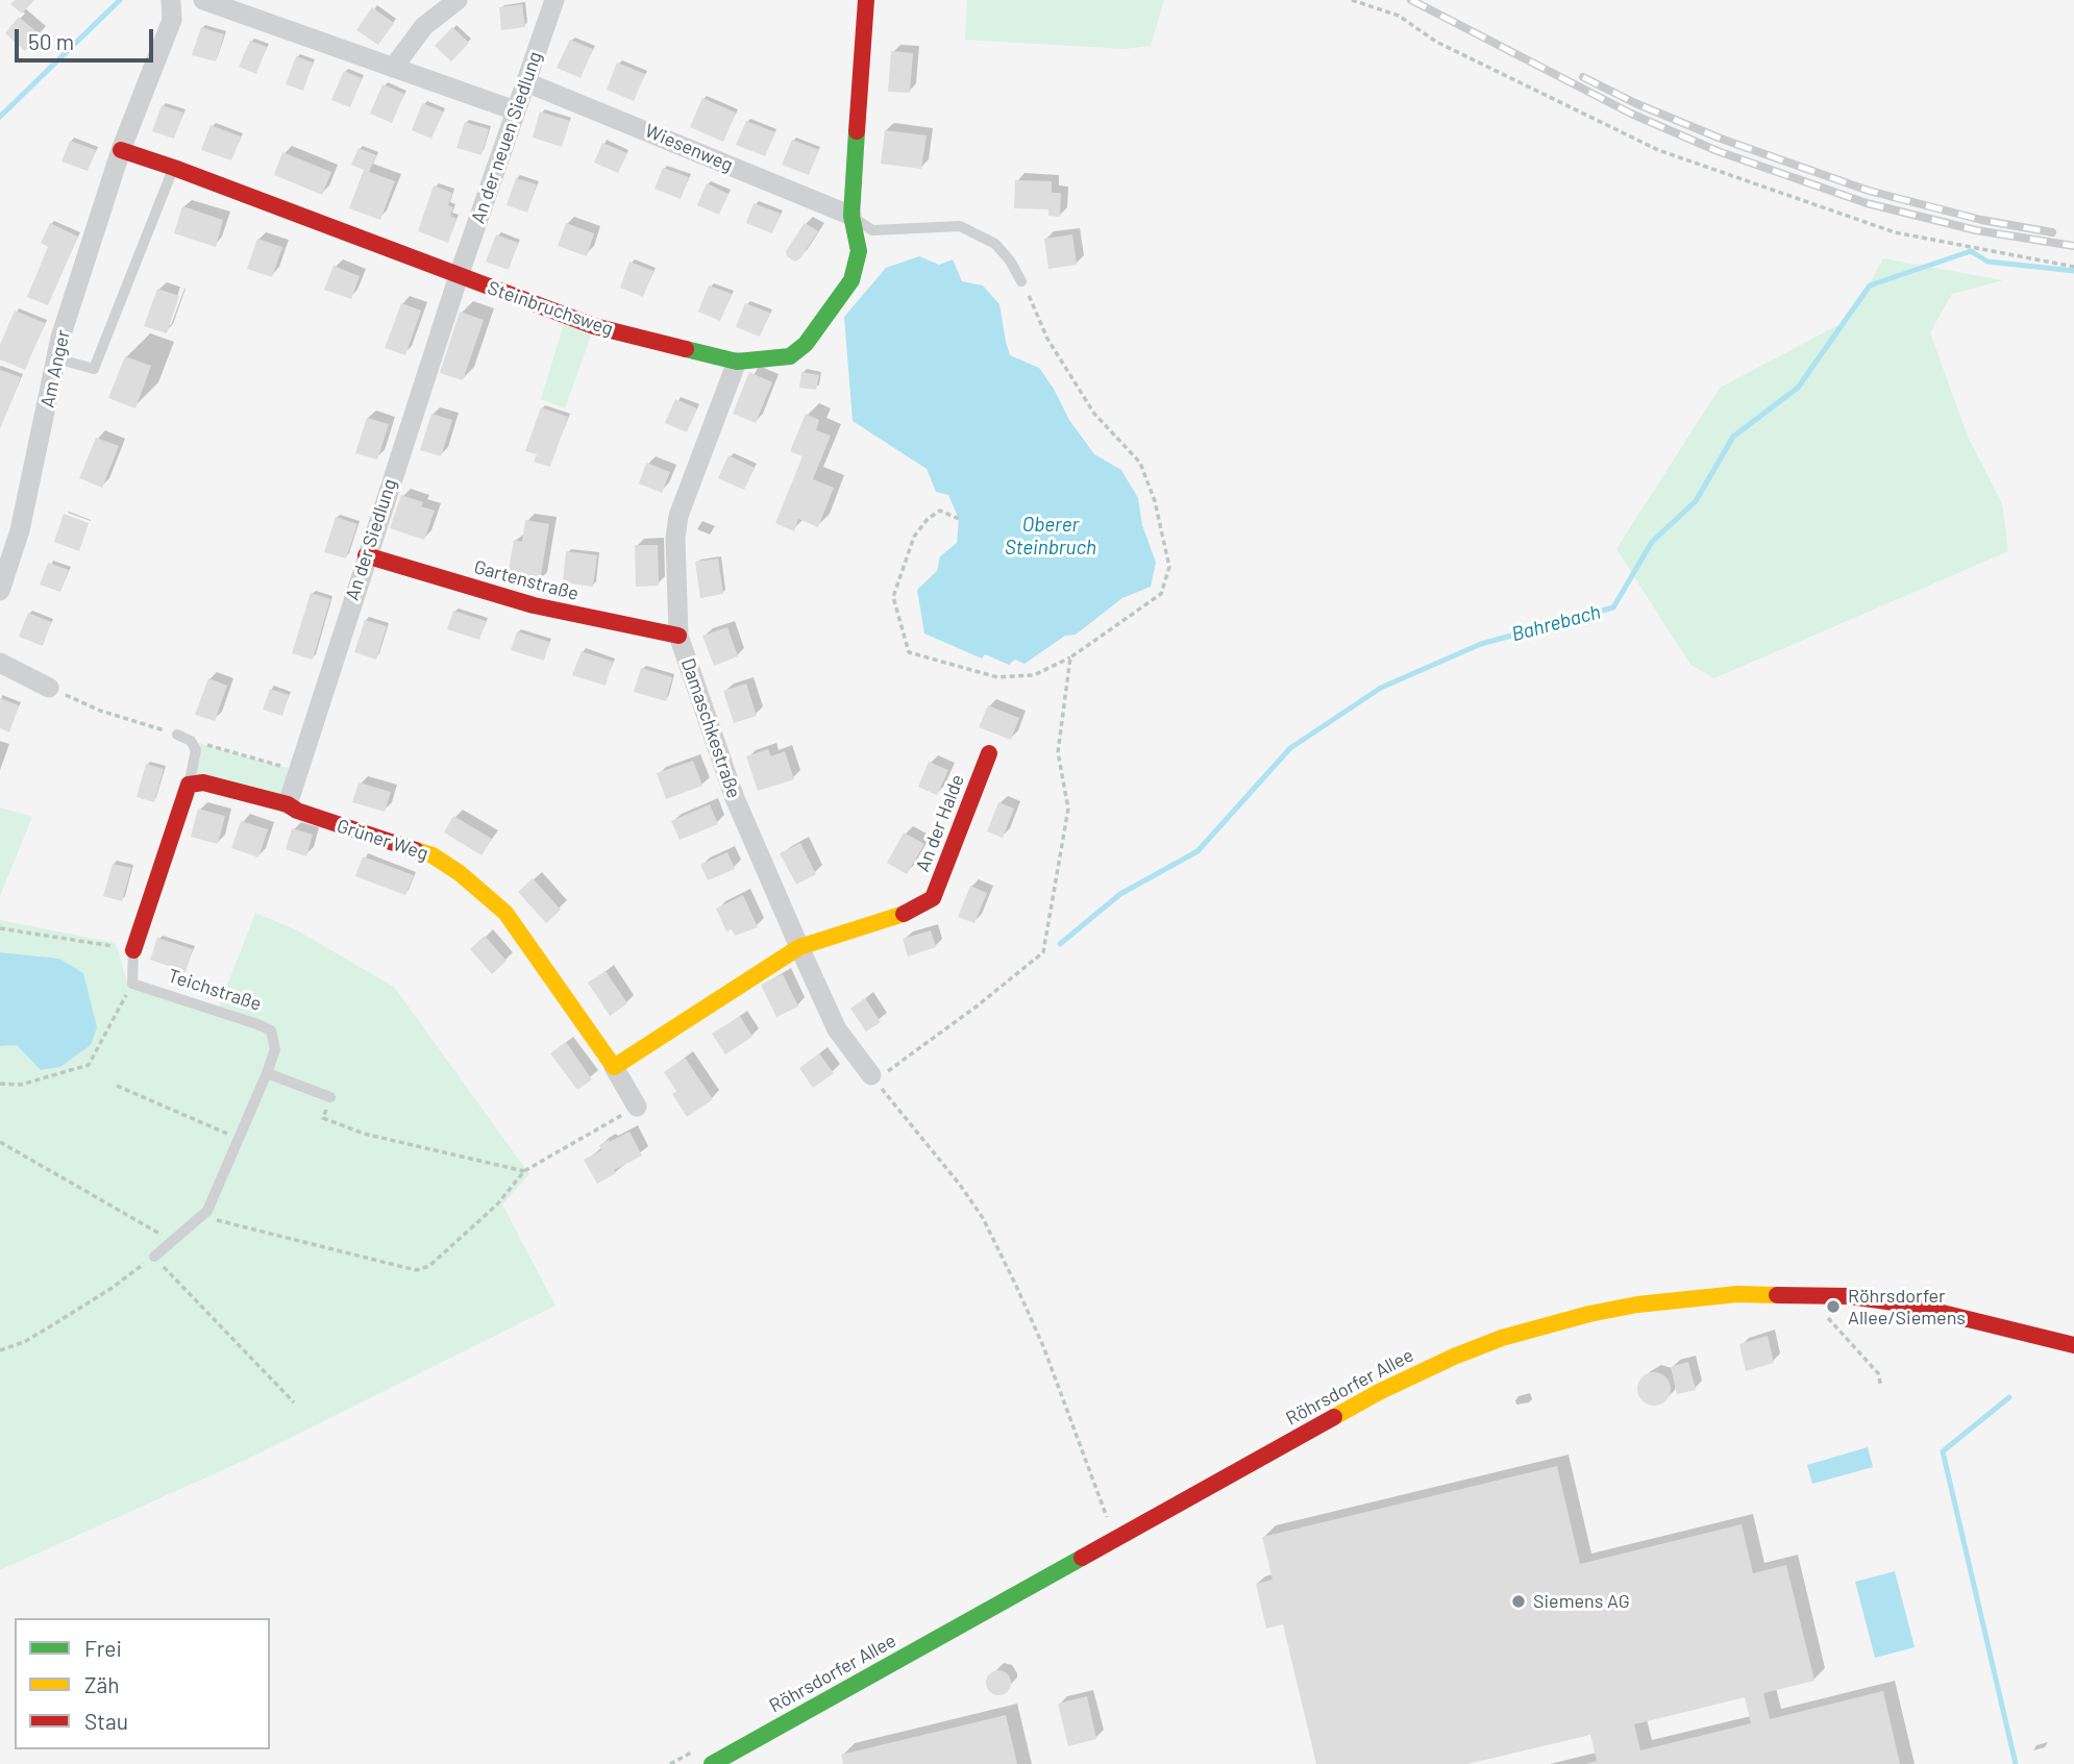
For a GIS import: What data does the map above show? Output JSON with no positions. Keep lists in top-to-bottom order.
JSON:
{
  "streets": {
    "street": [
      "An der neuen Siedlung",
      "Wiesenweg",
      "Steinbruchsweg",
      "Am Anger",
      "An der Siedlung",
      "Gartenstraße",
      "Damaschkestraße",
      "An der Halde",
      "Grüner Weg",
      "Röhrsdorfer Allee"
    ],
    "lane": ["Teichstraße"]
  },
  "crossings": [
    ["An der neuen Siedlung", "Wiesenweg"],
    ["An der neuen Siedlung", "Steinbruchsweg"],
    ["An der neuen Siedlung", "An der Siedlung"],
    ["Wiesenweg", "Steinbruchsweg"],
    ["Steinbruchsweg", "Am Anger"],
    ["Steinbruchsweg", "An der Siedlung"],
    ["Steinbruchsweg", "Damaschkestraße"],
    ["An der Siedlung", "Gartenstraße"],
    ["An der Siedlung", "Grüner Weg"],
    ["Gartenstraße", "Damaschkestraße"],
    ["Damaschkestraße", "An der Halde"]
  ],
  "water": ["Oberer Steinbruch", "Bahrebach"],
  "places": ["Röhrsdorfer Allee/Siemens", "Siemens AG"],
  "legend": ["Frei", "Zäh", "Stau"],
  "scale_bar": "50 m"
}
